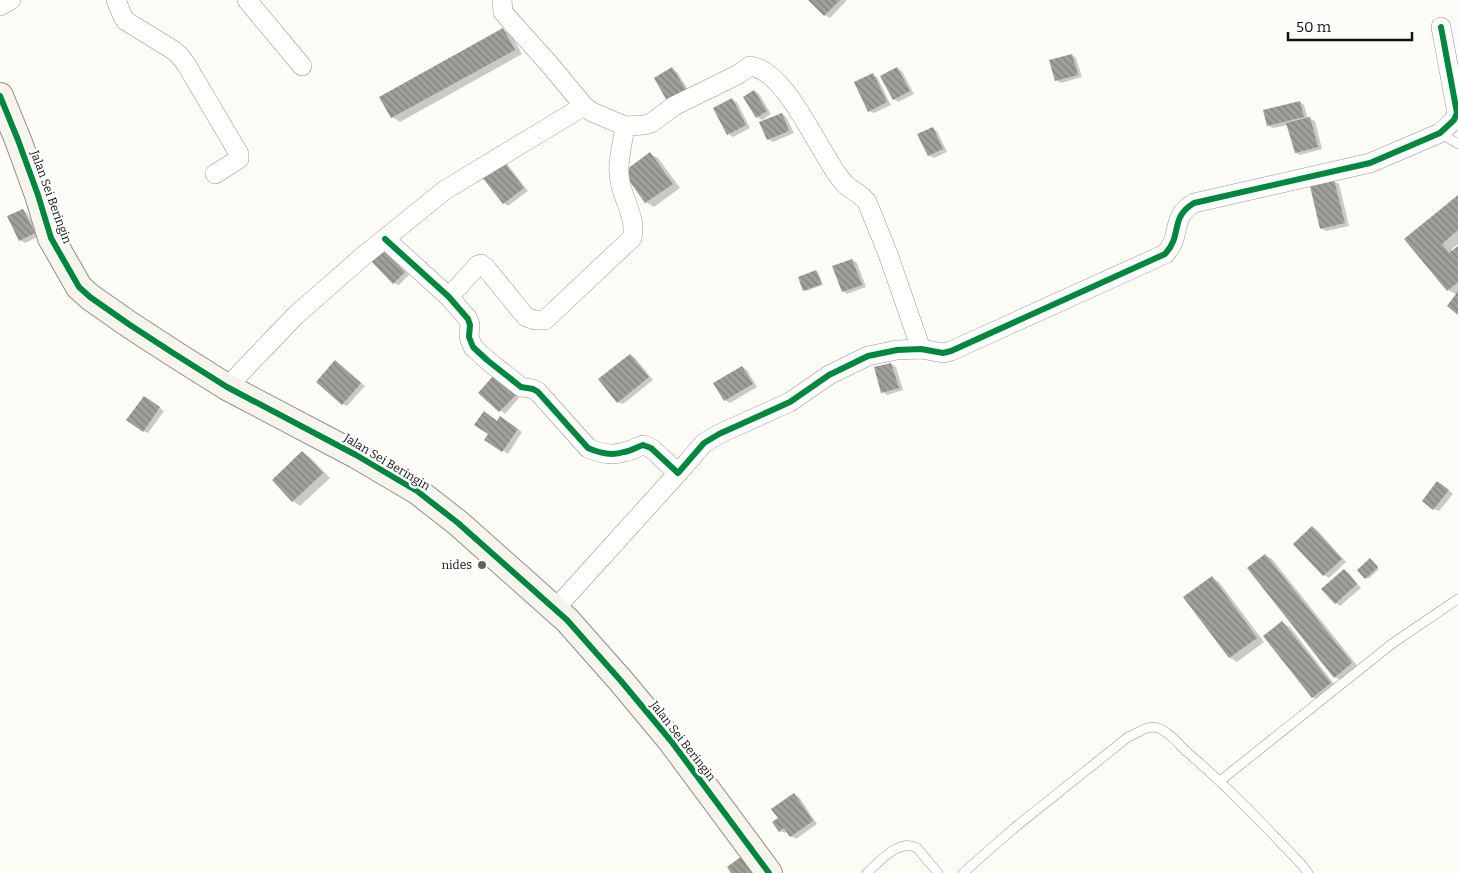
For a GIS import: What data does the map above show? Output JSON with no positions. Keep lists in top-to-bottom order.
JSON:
{
  "streets": {
    "street": ["Jalan Sei Beringin"]
  },
  "places": ["nides"],
  "scale_bar": "50 m"
}
